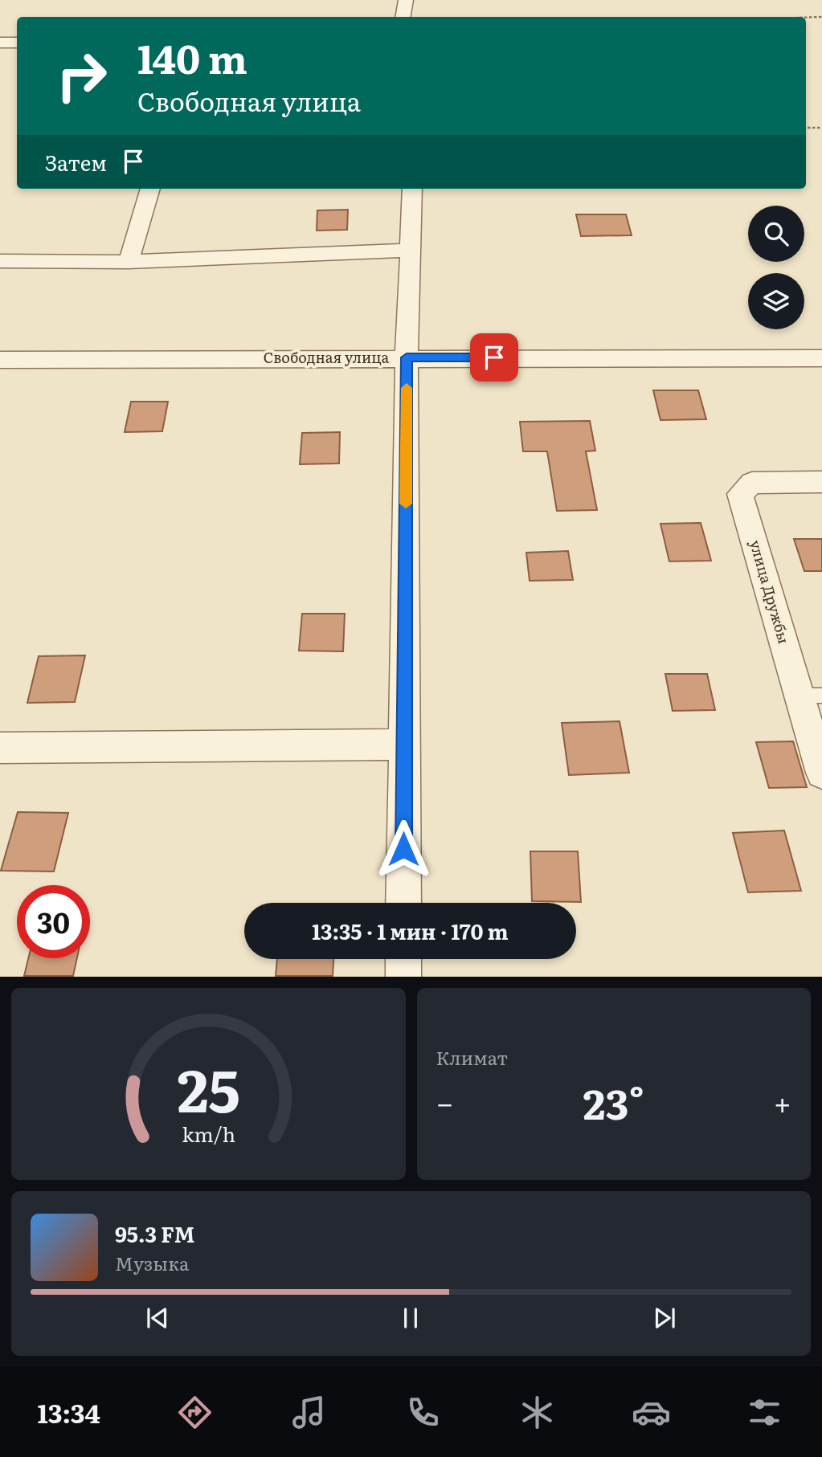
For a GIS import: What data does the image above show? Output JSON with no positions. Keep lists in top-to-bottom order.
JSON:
{
  "streets": {
    "street": ["Свободная улица", "улица Дружбы"]
  },
  "page": {
    "turn": ["140 m", "Свободная улица"],
    "then": "Затем",
    "limit": "30",
    "trip": "13:35 · 1 мин · 170 m",
    "tile": "Климат",
    "heat": ["−", "23°", "+"],
    "song": ["95.3 FM", "Музыка"],
    "tabs": "13:34",
    "gauge": ["25", "km/h"]
  }
}
